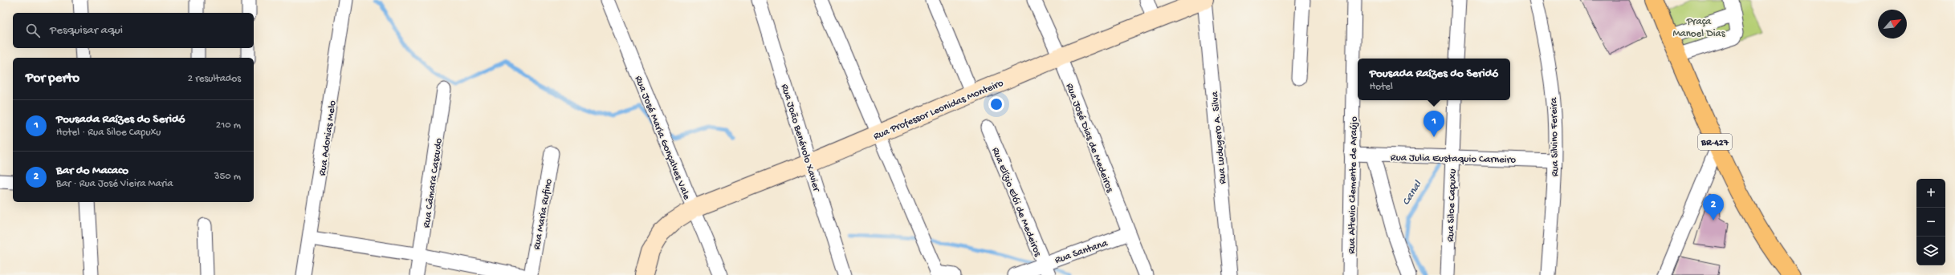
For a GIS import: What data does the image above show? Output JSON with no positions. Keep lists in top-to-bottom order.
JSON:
{
  "streets": {
    "main road": ["Rua Professor Leonidas Monteiro", "BR-427"],
    "street": [
      "Rua José Maria Gonçalves Vale",
      "Rua João Benévolo Xavier",
      "Rua José Dias de Medeiros",
      "Rua Silvino Fereira",
      "Rua Adonias Melo",
      "Rua Ludugero A. Silva",
      "Rua Julia Eustaquio Carneiro",
      "Rua Câmara Cascudo",
      "Rua Altevio Clemente de Araújo",
      "Rua Elízio Elói de Medeiros",
      "Rua Siloe Capuxu",
      "Rua Maria Rufino",
      "Rua Santana"
    ]
  },
  "crossings": [
    ["Rua Professor Leonidas Monteiro", "Rua José Maria Gonçalves Vale"],
    ["Rua Professor Leonidas Monteiro", "Rua João Benévolo Xavier"],
    ["Rua Professor Leonidas Monteiro", "Rua José Dias de Medeiros"],
    ["Rua Professor Leonidas Monteiro", "Rua Ludugero A. Silva"],
    ["Rua José Dias de Medeiros", "Rua Santana"],
    ["Rua Silvino Fereira", "Rua Julia Eustaquio Carneiro"],
    ["Rua Julia Eustaquio Carneiro", "Rua Altevio Clemente de Araújo"],
    ["Rua Julia Eustaquio Carneiro", "Rua Siloe Capuxu"],
    ["Rua Elízio Elói de Medeiros", "Rua Santana"]
  ],
  "water": ["Canal"],
  "parks": ["Praça Manoel Dias"],
  "north": "top right",
  "page": {
    "search": "Pesquisar aqui",
    "heading": ["Por perto", "2 resultados"],
    "popup": ["Pousada Raízes do Seridó", "Hotel"],
    "list": [
      {
        "mark": "1",
        "name": "Pousada Raízes do Seridó",
        "note": "Hotel · Rua Siloe Capuxu",
        "value": "210 m"
      },
      {
        "mark": "2",
        "name": "Bar do Macaco",
        "note": "Bar · Rua José Vieira Maria",
        "value": "350 m"
      }
    ],
    "pins": ["1", "2"],
    "map_buttons": ["+", "−"]
  }
}
